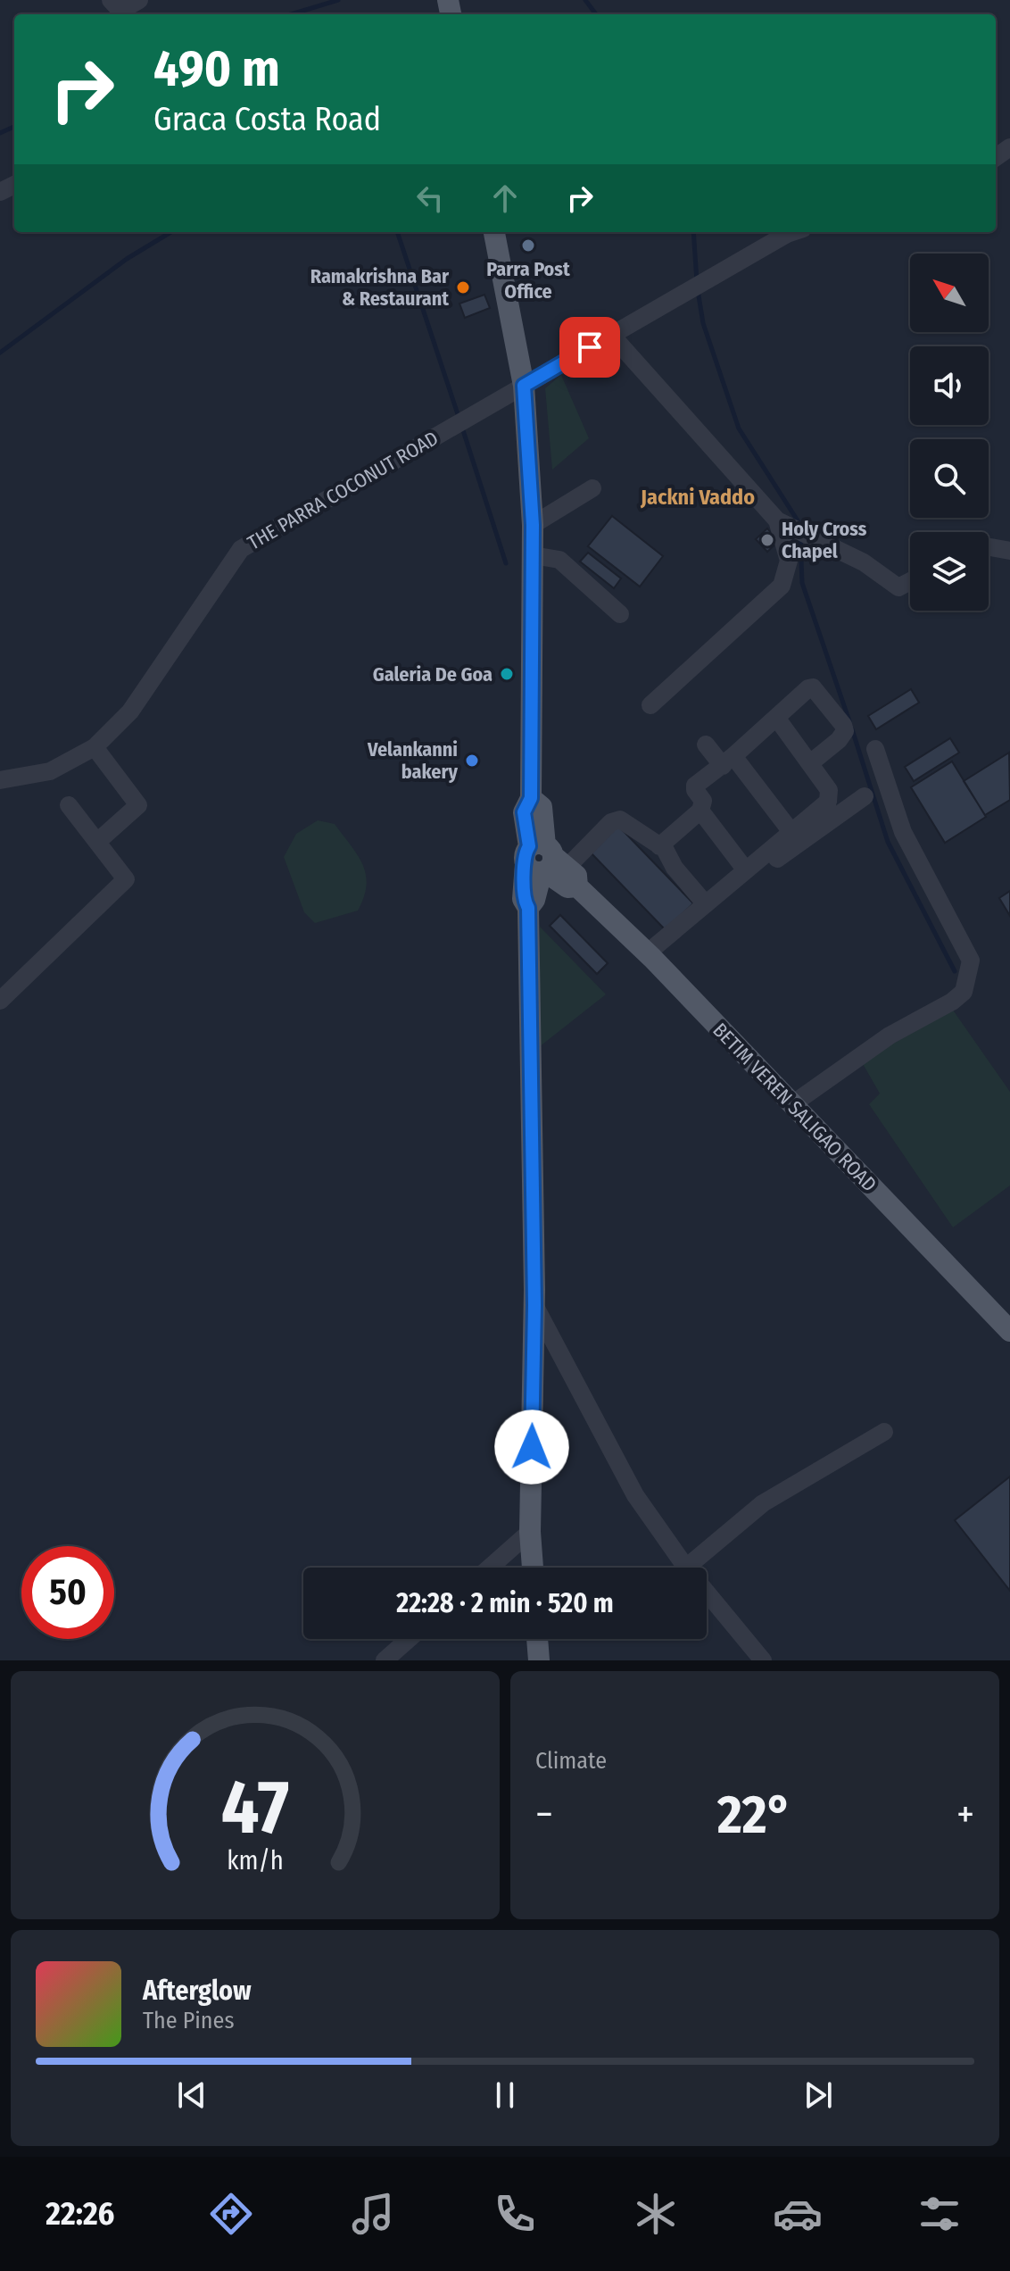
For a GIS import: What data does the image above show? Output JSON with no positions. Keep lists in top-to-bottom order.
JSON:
{
  "streets": {
    "main road": ["BETIM VEREN SALIGAO ROAD"],
    "street": ["THE PARRA COCONUT ROAD"]
  },
  "districts": ["Jackni Vaddo"],
  "places": [
    "Parra Post Office",
    "Ramakrishna Bar & Restaurant",
    "Holy Cross Chapel",
    "Galeria De Goa",
    "Velankanni bakery"
  ],
  "north": "top left",
  "page": {
    "turn": ["490 m", "Graca Costa Road"],
    "limit": "50",
    "trip": "22:28 · 2 min · 520 m",
    "tile": "Climate",
    "heat": ["−", "22°", "+"],
    "song": ["Afterglow", "The Pines"],
    "tabs": "22:26",
    "gauge": ["47", "km/h"]
  }
}
